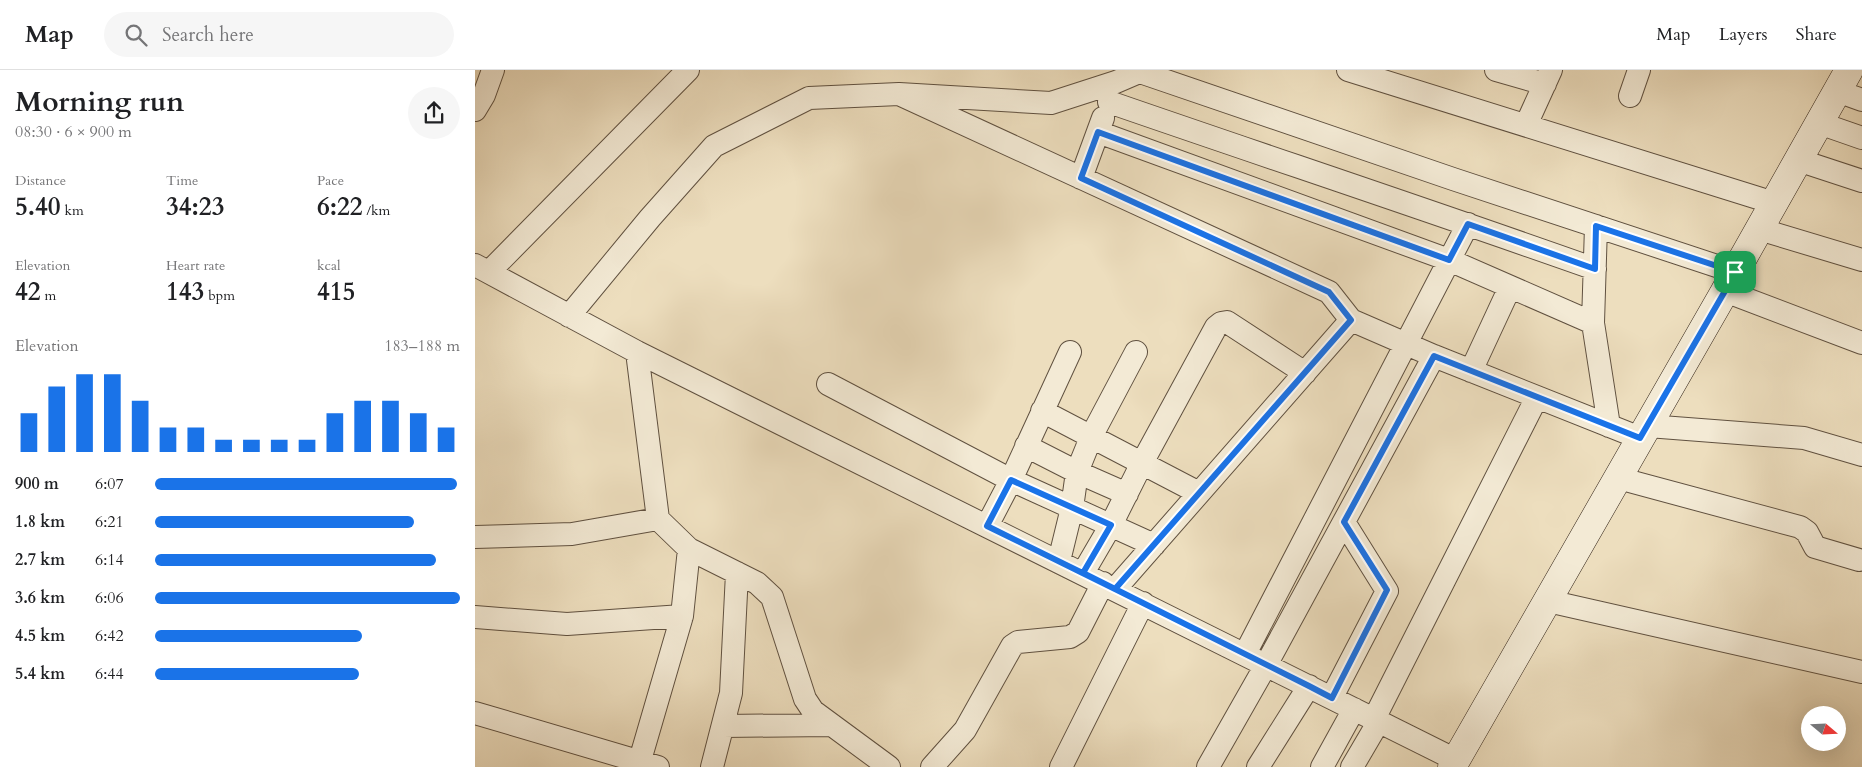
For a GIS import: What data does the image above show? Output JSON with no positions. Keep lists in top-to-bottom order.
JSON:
{
  "north": "right",
  "page": {
    "header": "Map",
    "search": "Search here",
    "nav": ["Map", "Layers", "Share"],
    "heading": ["Morning run", "08:30 · 6 × 900 m"],
    "stats": [
      ["Distance", "5.40 km"],
      ["Time", "34:23"],
      ["Pace", "6:22 /km"],
      ["Elevation", "42 m"],
      ["Heart rate", "143 bpm"],
      ["kcal", "415"]
    ],
    "chart": ["Elevation", "183–188 m"],
    "list": [
      {
        "name": "900 m",
        "note": "6:07"
      },
      {
        "name": "1.8 km",
        "note": "6:21"
      },
      {
        "name": "2.7 km",
        "note": "6:14"
      },
      {
        "name": "3.6 km",
        "note": "6:06"
      },
      {
        "name": "4.5 km",
        "note": "6:42"
      },
      {
        "name": "5.4 km",
        "note": "6:44"
      }
    ]
  }
}
